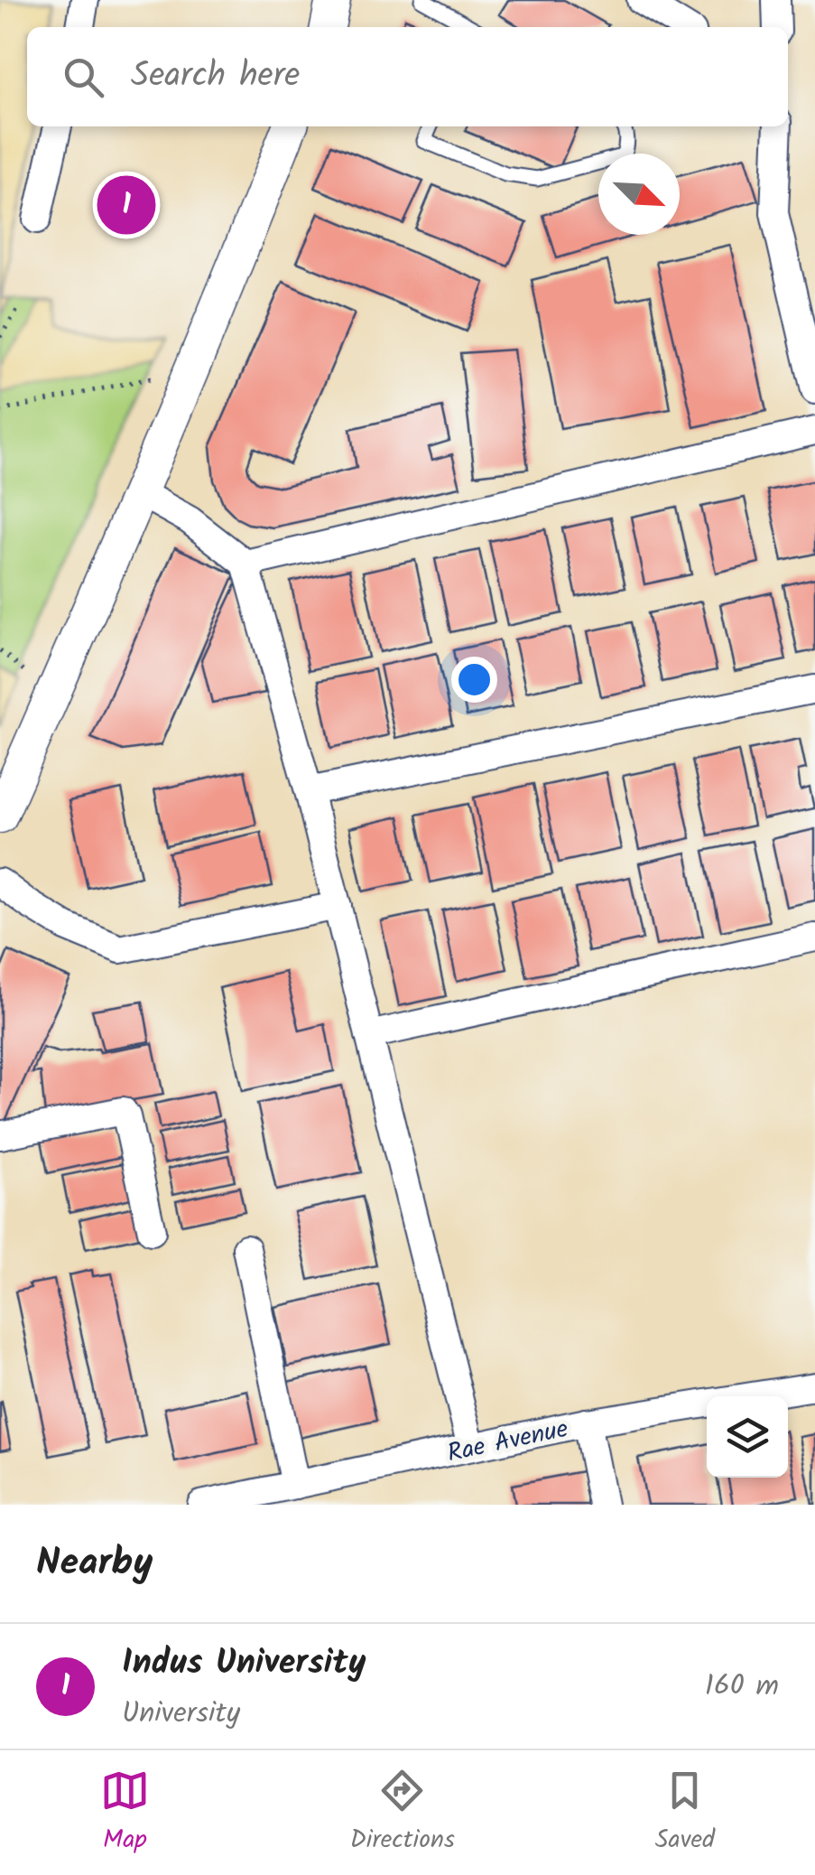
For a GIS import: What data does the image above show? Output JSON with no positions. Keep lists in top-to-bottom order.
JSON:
{
  "streets": {
    "street": ["Rae Avenue"]
  },
  "north": "bottom right",
  "page": {
    "search": "Search here",
    "pins": "1",
    "heading": "Nearby",
    "list": [
      {
        "mark": "1",
        "name": "Indus University",
        "note": "University",
        "value": "160 m"
      }
    ],
    "nav": ["Map", "Directions", "Saved"]
  }
}
